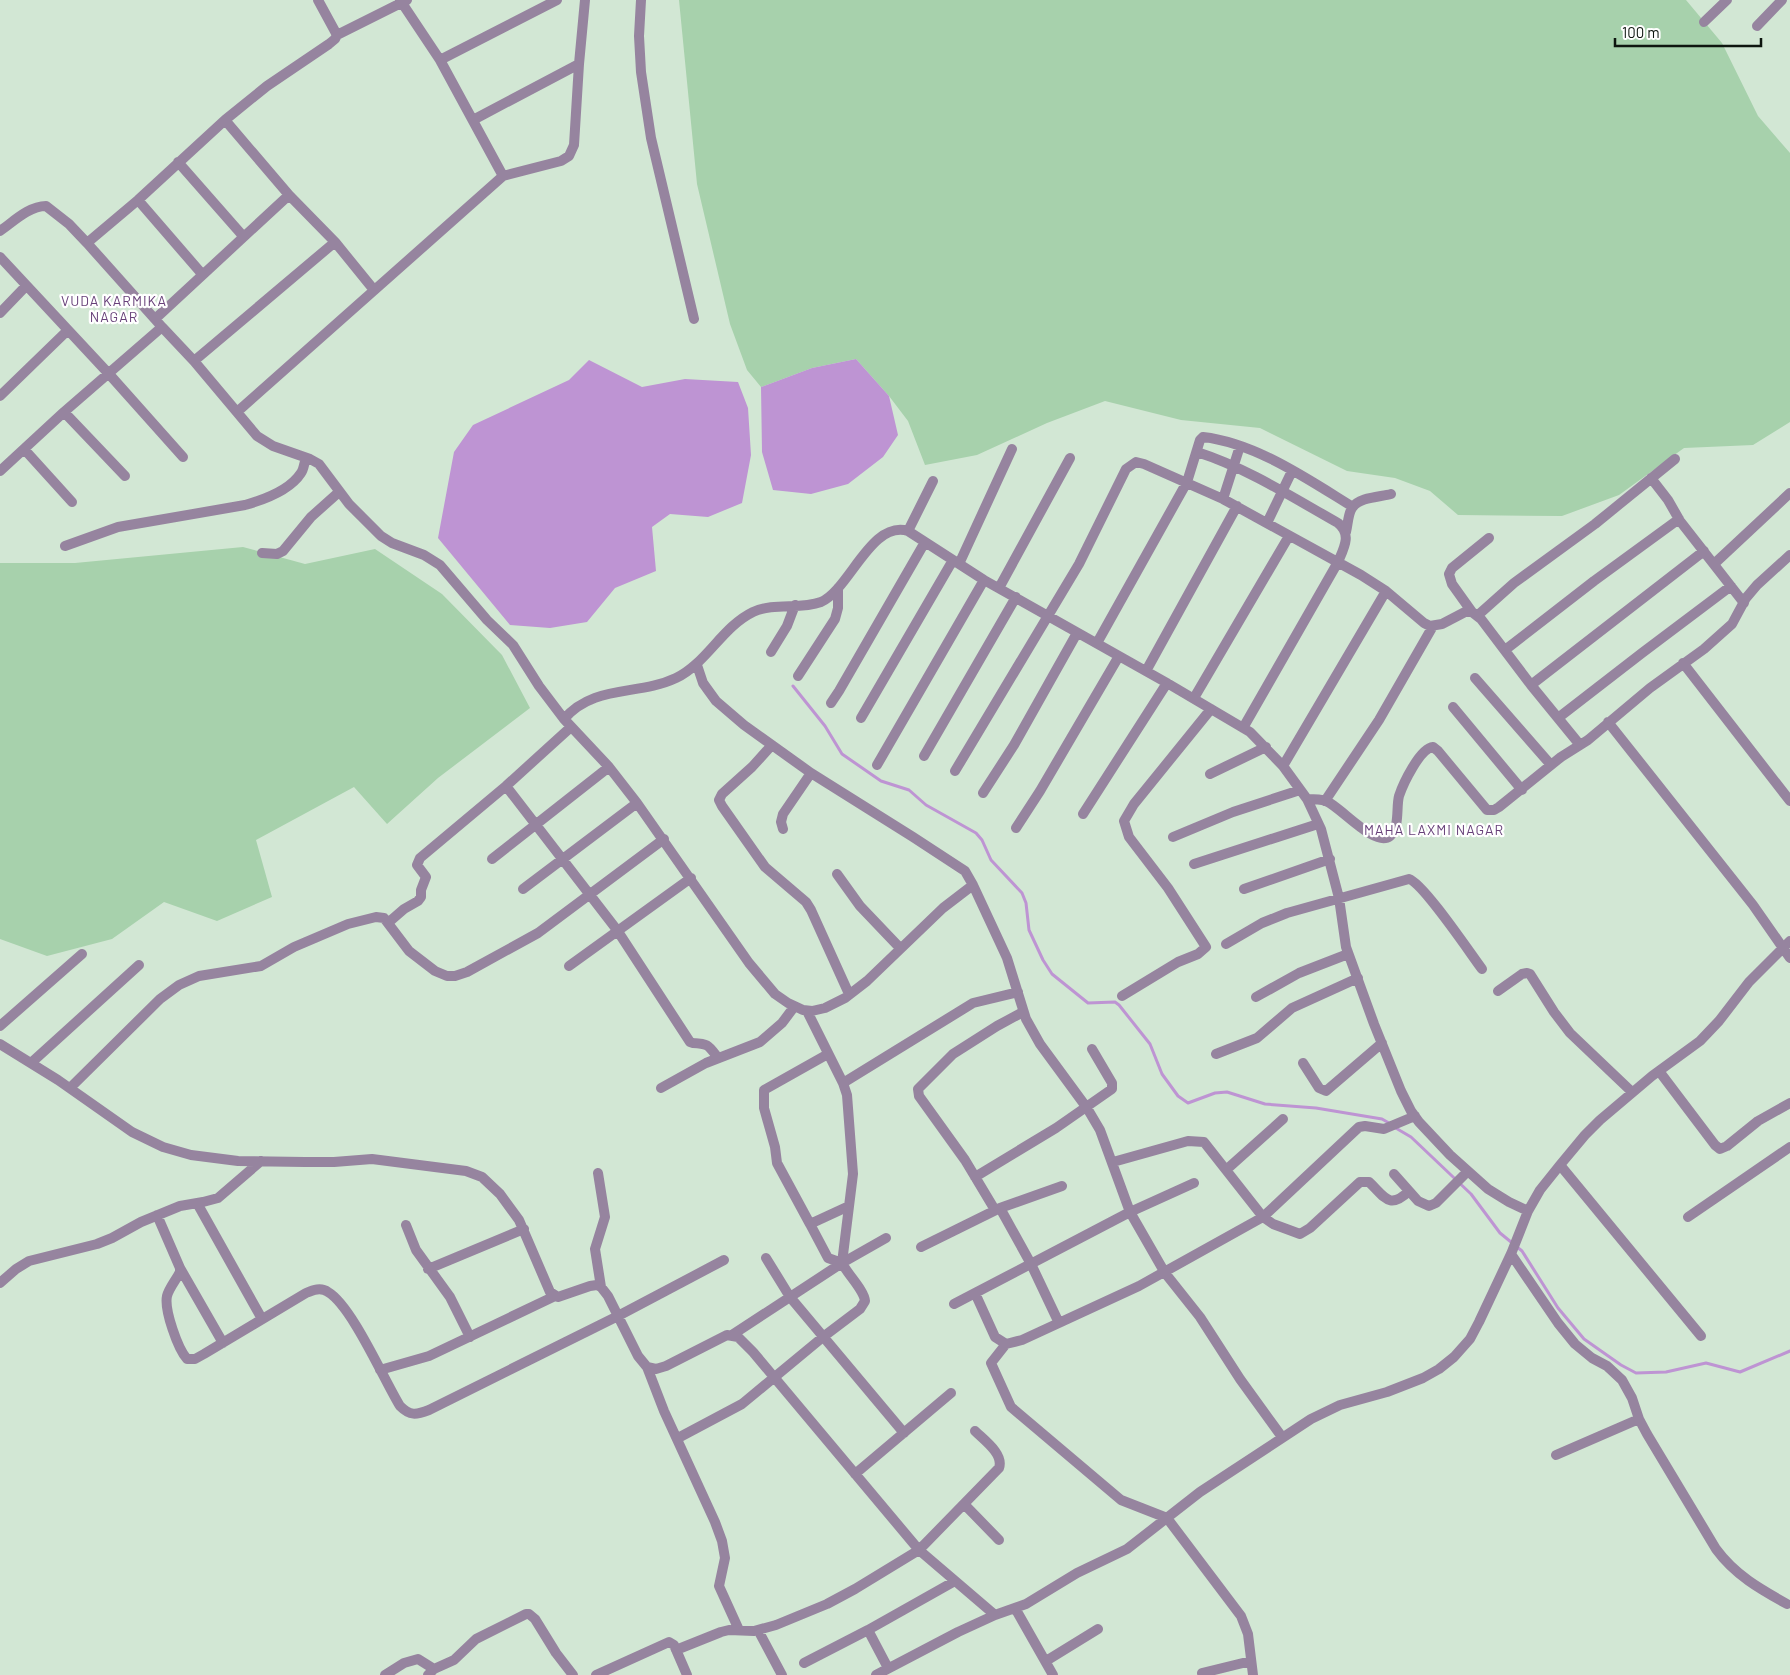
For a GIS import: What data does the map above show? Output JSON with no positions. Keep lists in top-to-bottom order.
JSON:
{
  "districts": ["VUDA KARMIKA NAGAR", "MAHA LAXMI NAGAR"],
  "scale_bar": "100 m"
}
